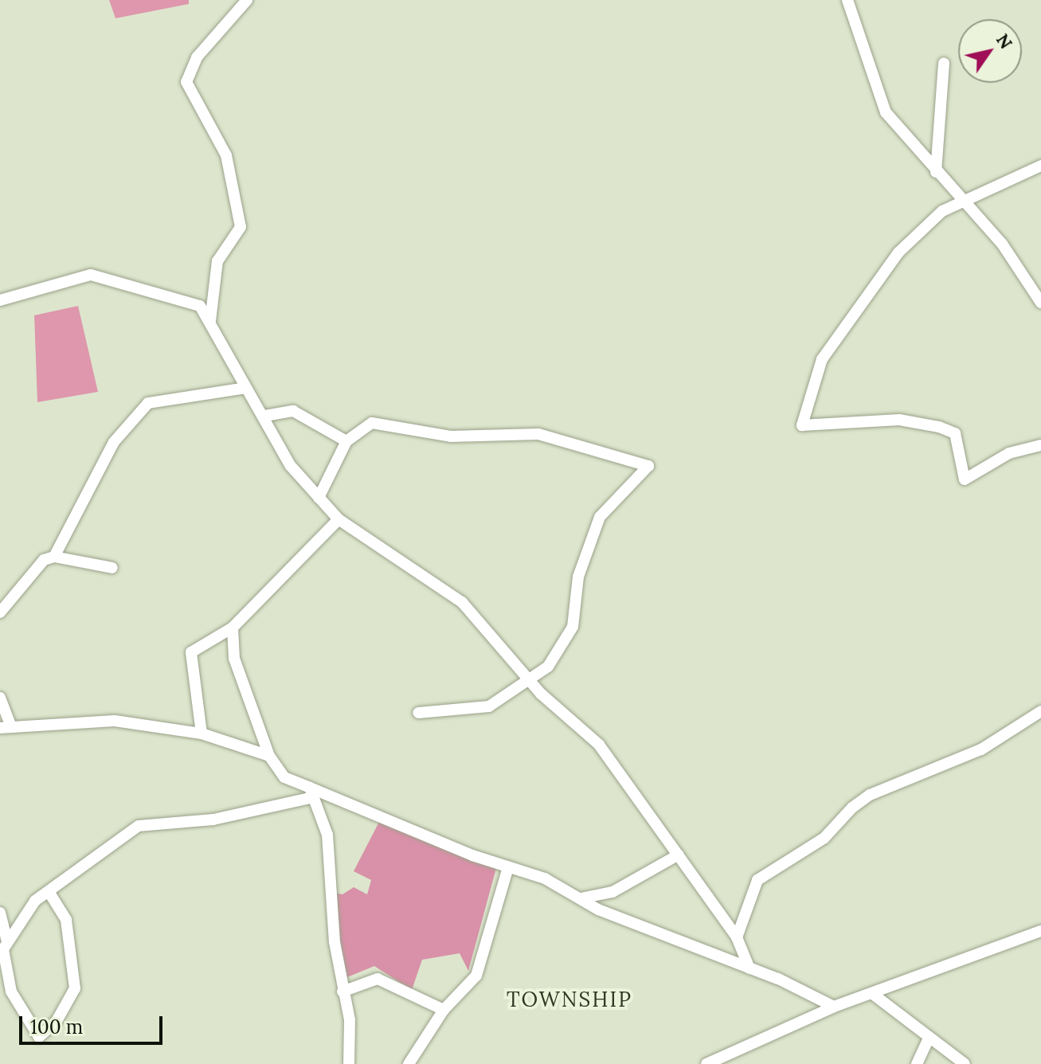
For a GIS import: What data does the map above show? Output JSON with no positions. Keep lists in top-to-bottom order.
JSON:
{
  "districts": ["TOWNSHIP"],
  "scale_bar": "100 m",
  "north": "top right"
}
